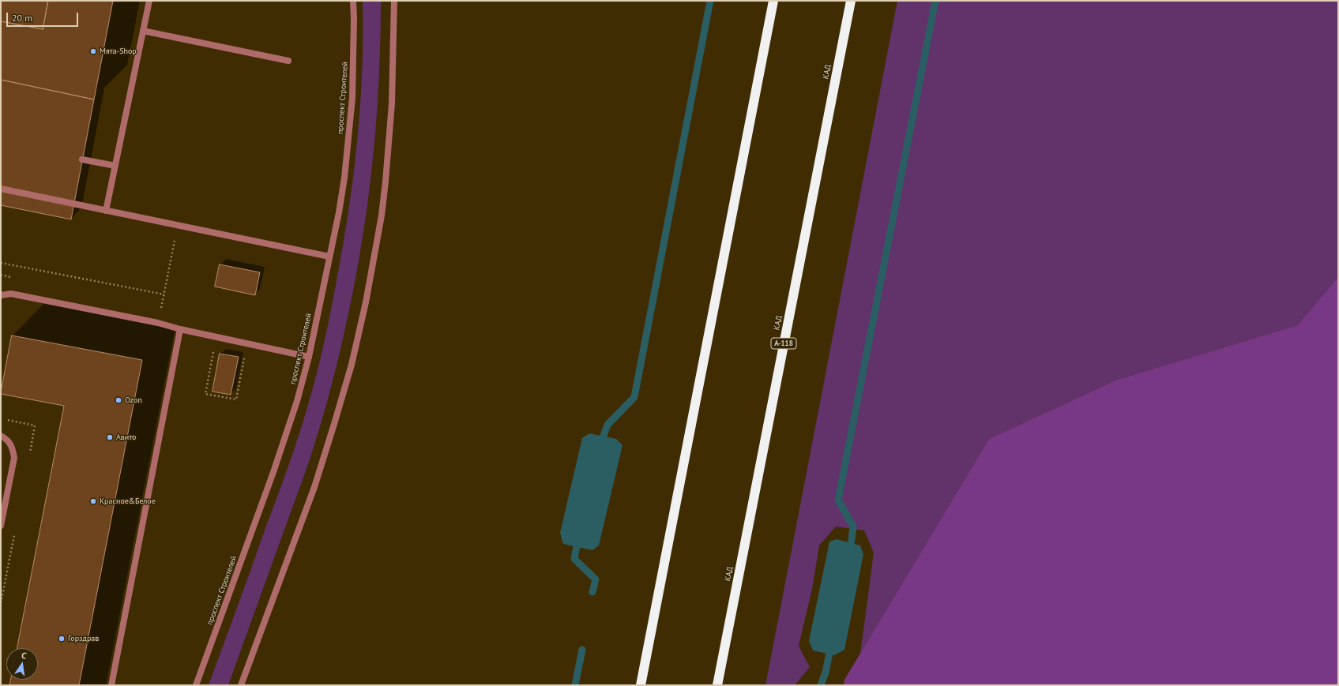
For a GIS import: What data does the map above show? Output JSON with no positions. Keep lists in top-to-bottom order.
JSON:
{
  "streets": {
    "highway": ["КАД", "А-118"],
    "street": ["проспект Строителей"]
  },
  "places": [
    "Мята-Shop",
    "Ozon",
    "Авито",
    "Красное&Белое",
    "Горздрав"
  ],
  "scale_bar": "20 m",
  "north": "top"
}
